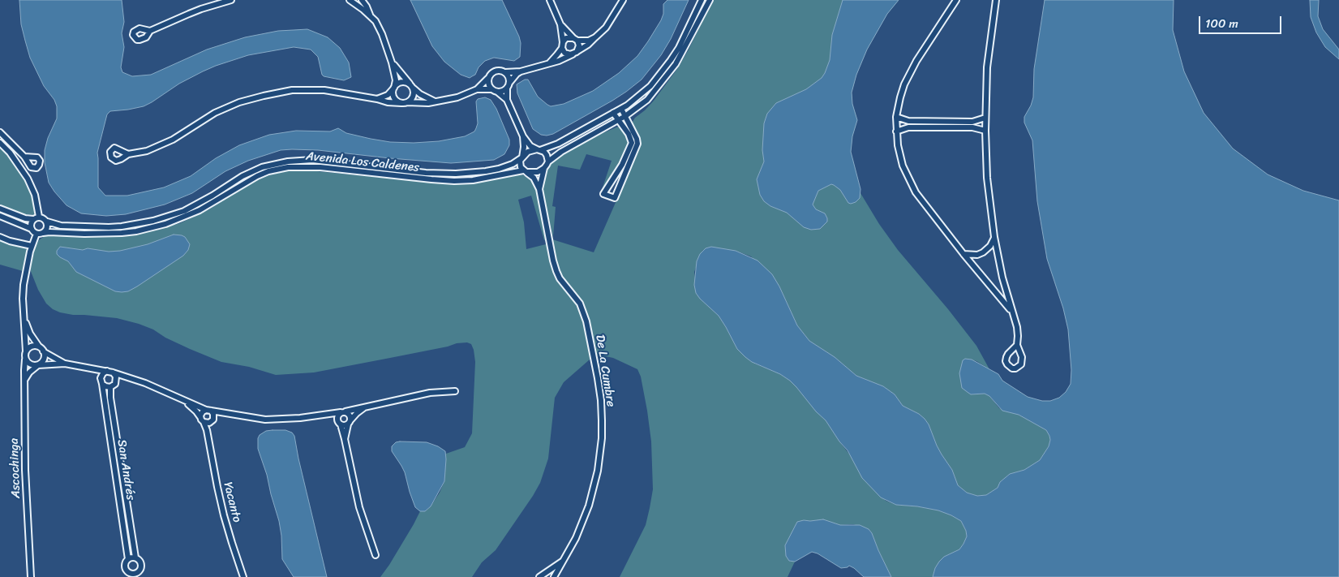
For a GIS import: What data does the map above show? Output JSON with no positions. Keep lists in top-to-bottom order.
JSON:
{
  "streets": {
    "street": [
      "Avenida Los Caldenes",
      "De La Cumbre",
      "Ascochinga",
      "San Andrés",
      "Yacanto"
    ]
  },
  "scale_bar": "100 m"
}
